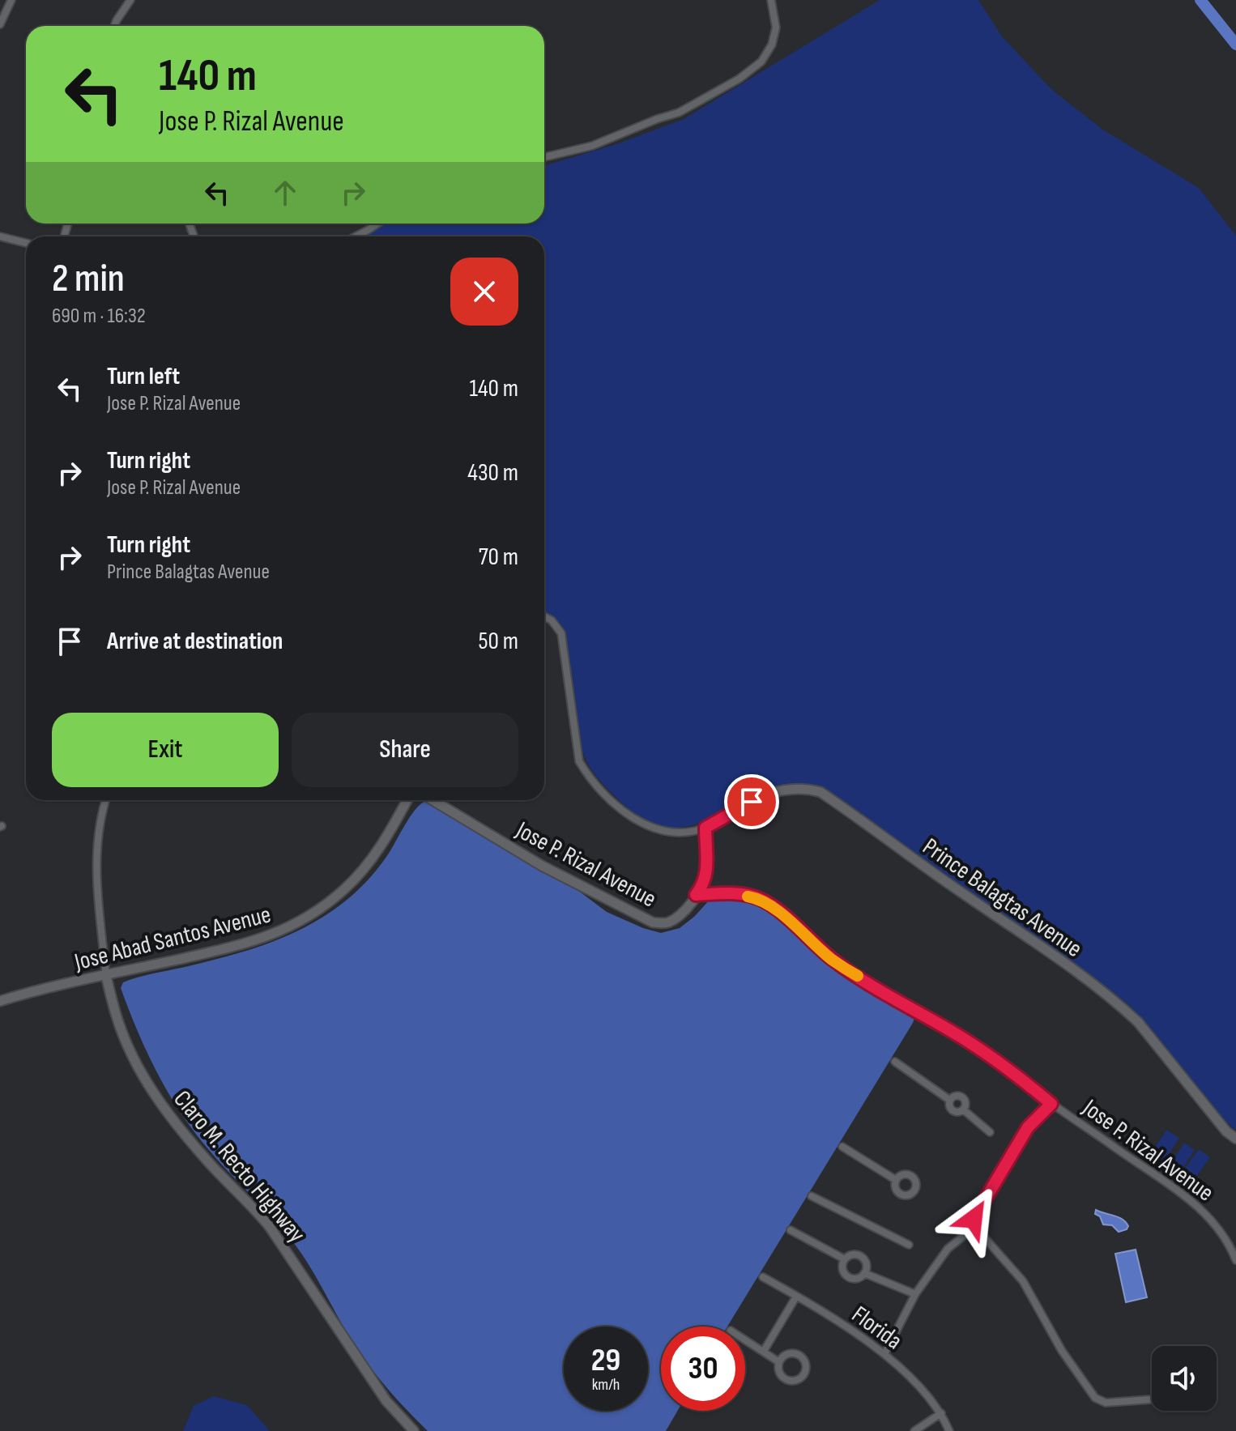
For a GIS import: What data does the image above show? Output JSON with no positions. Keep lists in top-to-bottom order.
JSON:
{
  "streets": {
    "main road": [
      "Jose P. Rizal Avenue",
      "Prince Balagtas Avenue",
      "Jose Abad Santos Avenue",
      "Claro M. Recto Highway"
    ],
    "street": ["Florida"]
  },
  "crossings": [
    ["Jose P. Rizal Avenue", "Prince Balagtas Avenue"],
    ["Jose Abad Santos Avenue", "Claro M. Recto Highway"]
  ],
  "page": {
    "turn": ["140 m", "Jose P. Rizal Avenue"],
    "heading": ["2 min", "690 m · 16:32"],
    "list": [
      {
        "name": "Turn left",
        "note": "Jose P. Rizal Avenue",
        "value": "140 m"
      },
      {
        "name": "Turn right",
        "note": "Jose P. Rizal Avenue",
        "value": "430 m"
      },
      {
        "name": "Turn right",
        "note": "Prince Balagtas Avenue",
        "value": "70 m"
      },
      {
        "name": "Arrive at destination",
        "value": "50 m"
      }
    ],
    "buttons": ["Exit", "Share"],
    "speed": "29 km/h",
    "limit": "30"
  }
}
